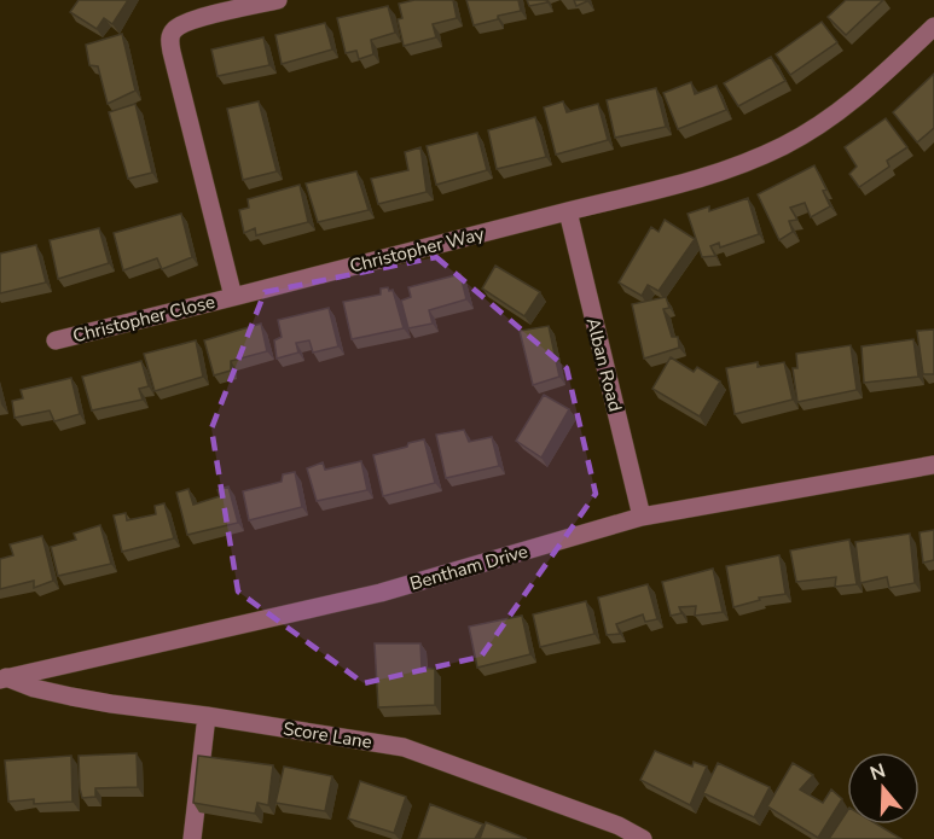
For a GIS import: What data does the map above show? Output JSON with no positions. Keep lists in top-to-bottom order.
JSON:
{
  "streets": {
    "street": [
      "Christopher Way",
      "Christopher Close",
      "Alban Road",
      "Bentham Drive",
      "Score Lane"
    ]
  },
  "crossings": [
    ["Christopher Way", "Christopher Close"],
    ["Christopher Way", "Alban Road"],
    ["Alban Road", "Bentham Drive"],
    ["Bentham Drive", "Score Lane"]
  ],
  "north": "top"
}
